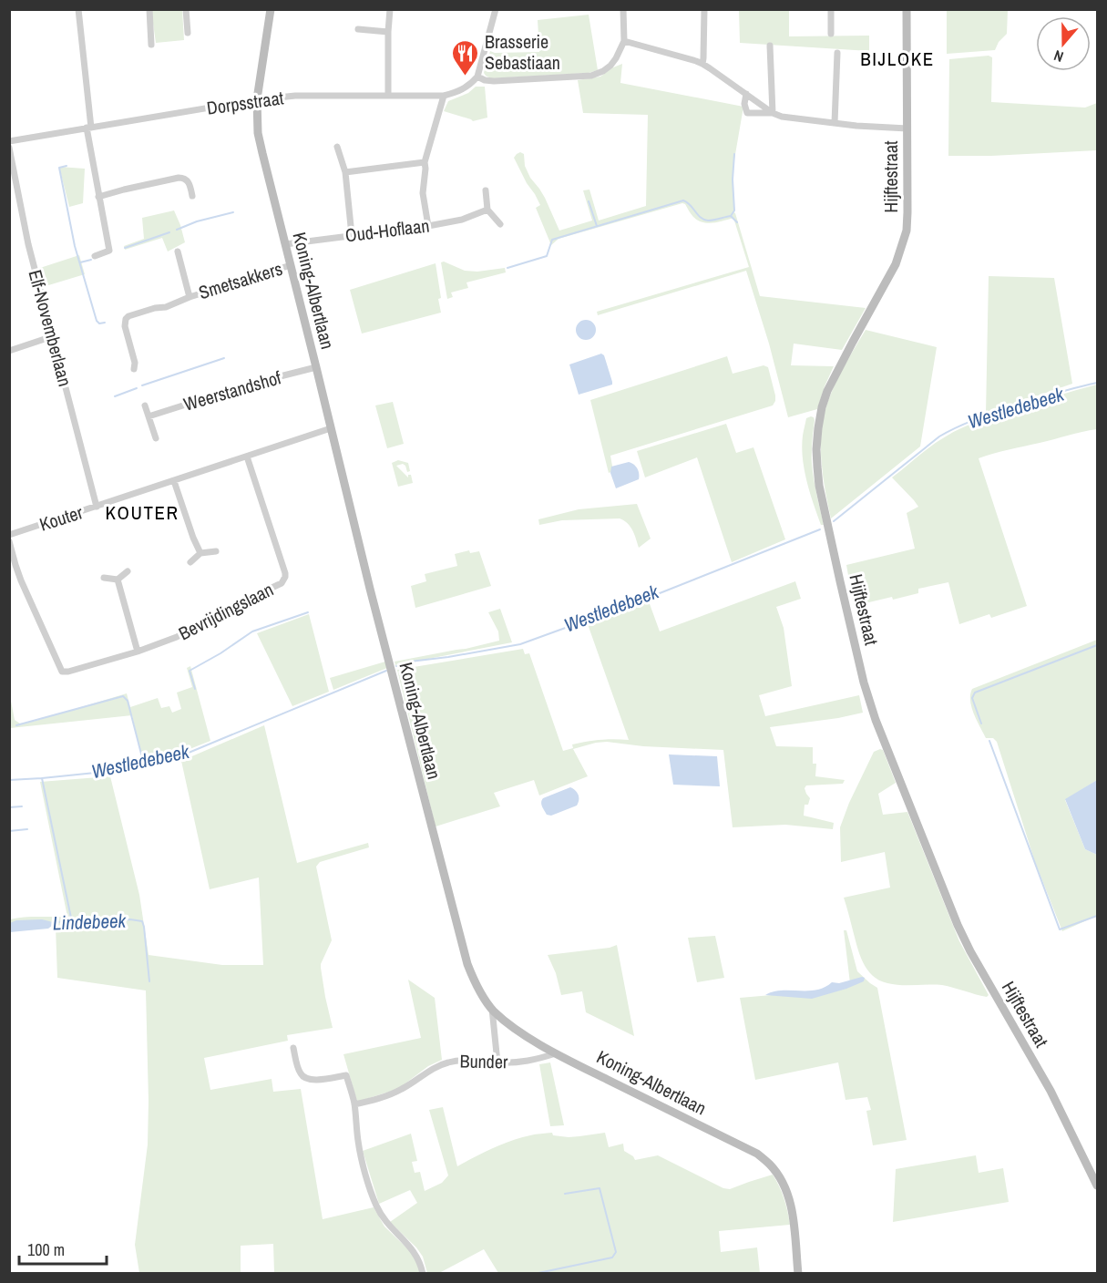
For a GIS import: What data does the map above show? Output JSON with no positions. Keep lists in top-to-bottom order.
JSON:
{
  "streets": {
    "street": [
      "Dorpsstraat",
      "Hijftestraat",
      "Oud-Hoflaan",
      "Smetsakkers",
      "Koning-Albertlaan",
      "Elf-Novemberlaan",
      "Weerstandshof",
      "Kouter",
      "Bevrijdingslaan",
      "Bunder"
    ]
  },
  "crossings": [
    ["Dorpsstraat", "Koning-Albertlaan"],
    ["Oud-Hoflaan", "Koning-Albertlaan"],
    ["Smetsakkers", "Koning-Albertlaan"],
    ["Koning-Albertlaan", "Weerstandshof"],
    ["Koning-Albertlaan", "Kouter"],
    ["Koning-Albertlaan", "Bunder"],
    ["Elf-Novemberlaan", "Kouter"],
    ["Kouter", "Bevrijdingslaan"]
  ],
  "districts": ["BIJLOKE", "KOUTER"],
  "water": ["Westledebeek", "Lindebeek"],
  "places": {
    "restaurant": ["Brasserie Sebastiaan"]
  },
  "scale_bar": "100 m",
  "north": "bottom"
}
